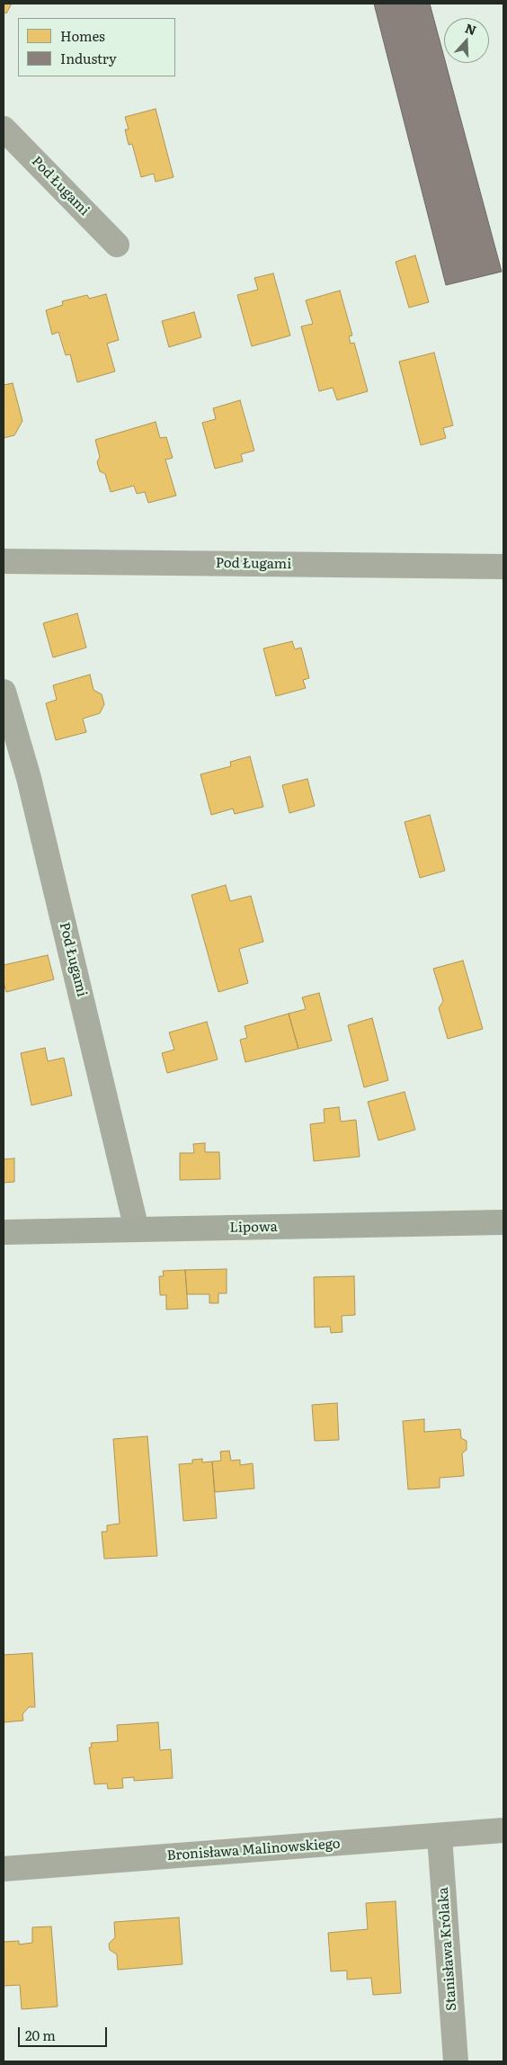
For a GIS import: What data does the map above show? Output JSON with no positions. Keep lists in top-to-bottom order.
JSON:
{
  "streets": {
    "main road": ["Lipowa"],
    "street": ["Pod Ługami", "Bronisława Malinowskiego", "Stanisława Królaka"]
  },
  "crossings": [
    ["Pod Ługami", "Lipowa"],
    ["Bronisława Malinowskiego", "Stanisława Królaka"]
  ],
  "legend": ["Homes", "Industry"],
  "scale_bar": "20 m",
  "north": "top"
}
